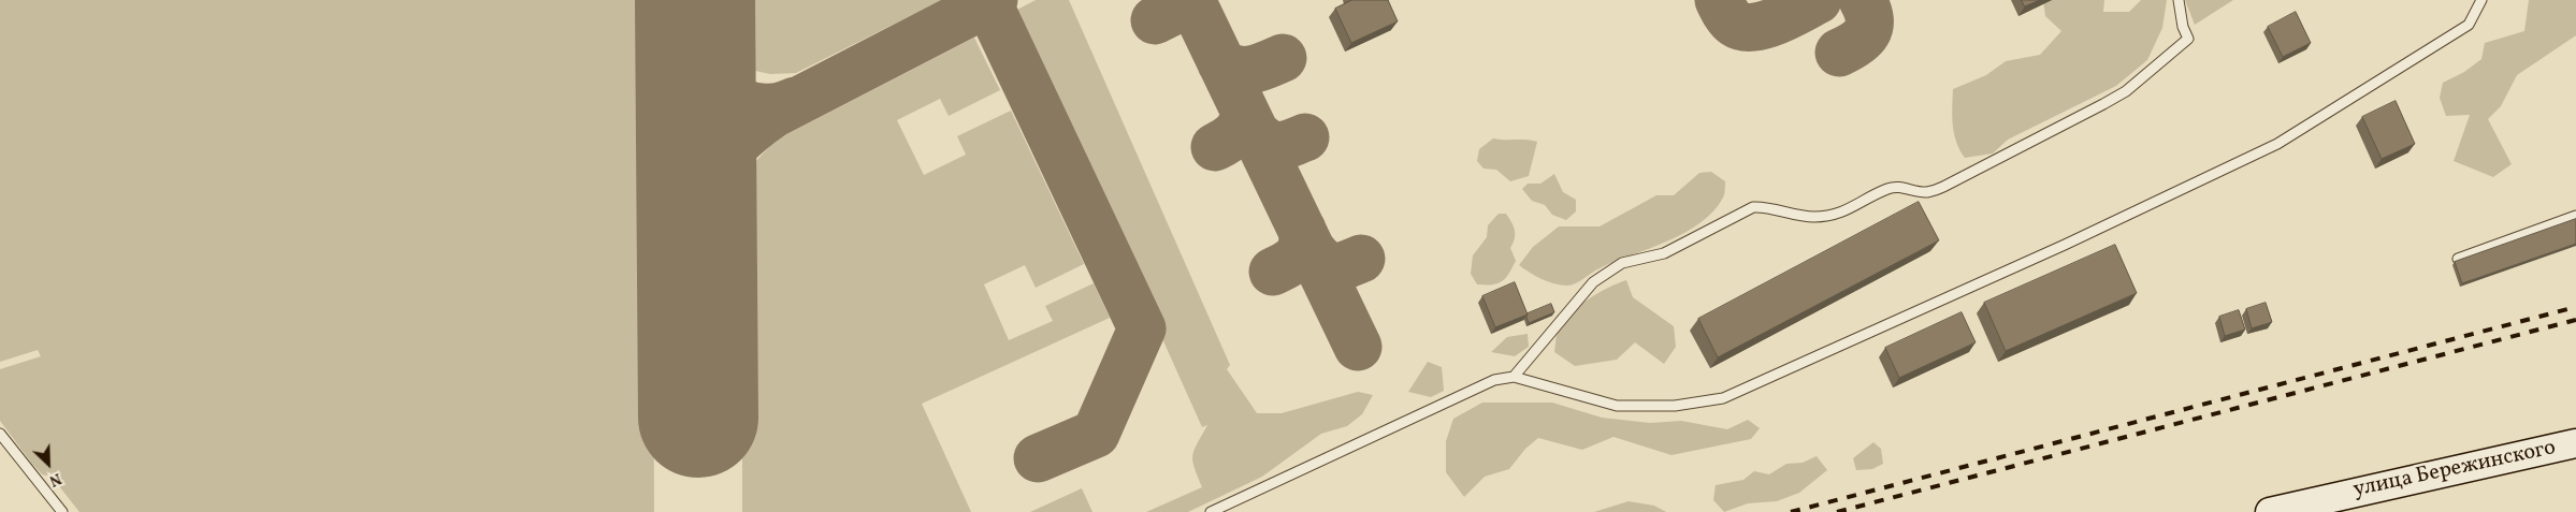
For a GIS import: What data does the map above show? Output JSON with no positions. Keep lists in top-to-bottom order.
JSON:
{
  "streets": {
    "main road": ["улица Бережинского"]
  },
  "north": "bottom right"
}
